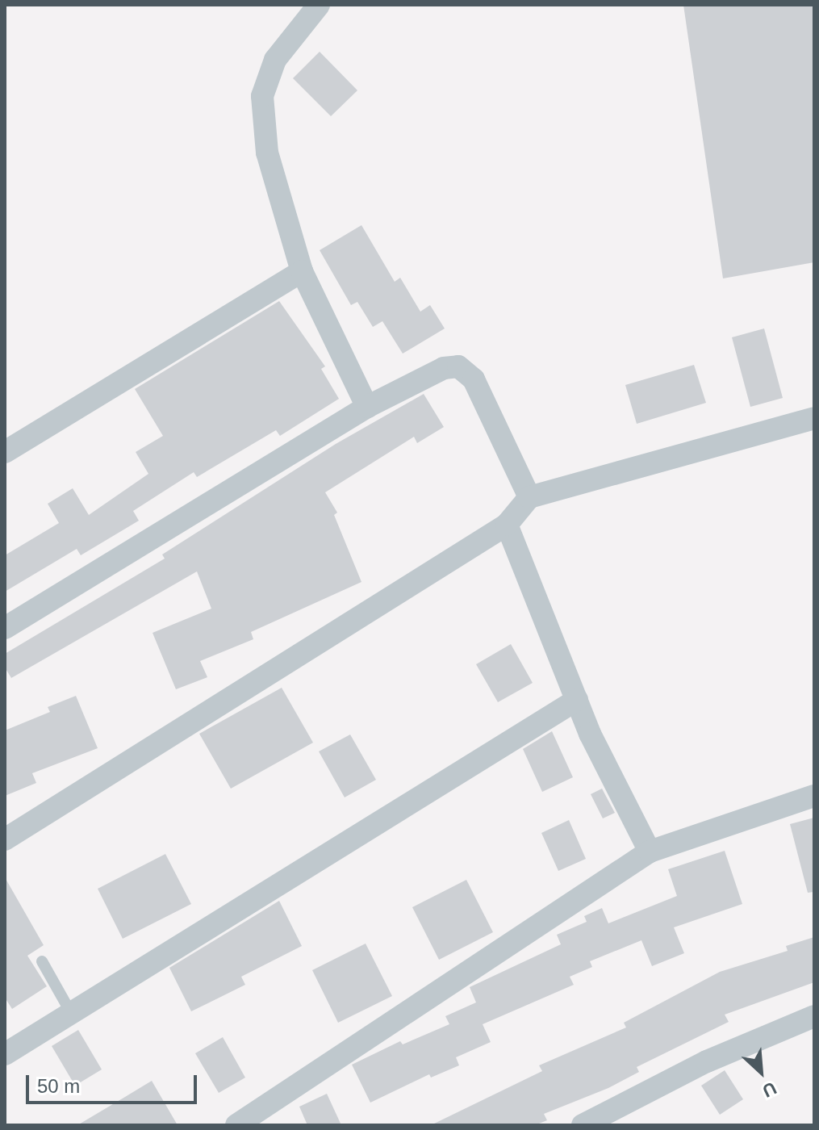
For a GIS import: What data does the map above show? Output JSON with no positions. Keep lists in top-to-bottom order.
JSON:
{
  "scale_bar": "50 m",
  "north": "bottom right"
}
